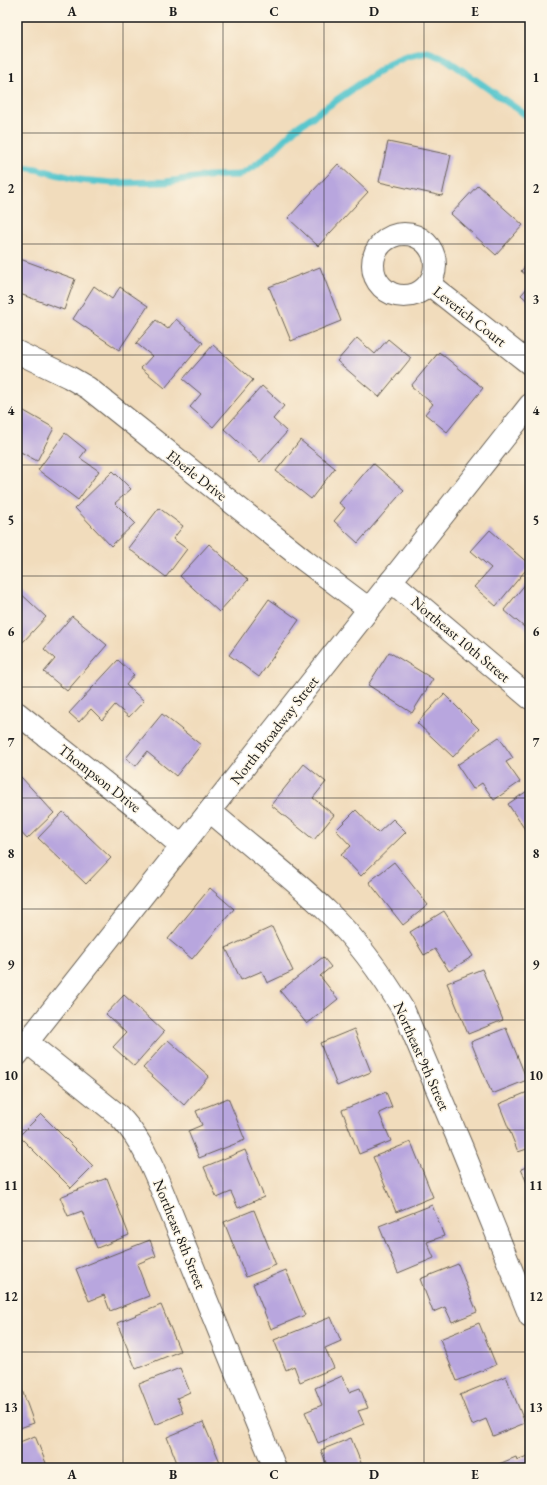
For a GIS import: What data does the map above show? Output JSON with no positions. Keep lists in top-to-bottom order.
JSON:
{
  "streets": {
    "street": [
      "Leverich Court",
      "Eberle Drive",
      "Northeast 10th Street",
      "North Broadway Street",
      "Thompson Drive",
      "Northeast 9th Street",
      "Northeast 8th Street"
    ]
  },
  "crossings": [
    ["Eberle Drive", "North Broadway Street"],
    ["Northeast 10th Street", "North Broadway Street"],
    ["North Broadway Street", "Thompson Drive"],
    ["North Broadway Street", "Northeast 9th Street"],
    ["North Broadway Street", "Northeast 8th Street"]
  ],
  "grid": {
    "columns": [
      "A",
      "B",
      "C",
      "D",
      "E"
    ],
    "rows": [
      "1",
      "2",
      "3",
      "4",
      "5",
      "6",
      "7",
      "8",
      "9",
      "10",
      "11",
      "12",
      "13"
    ]
  }
}
